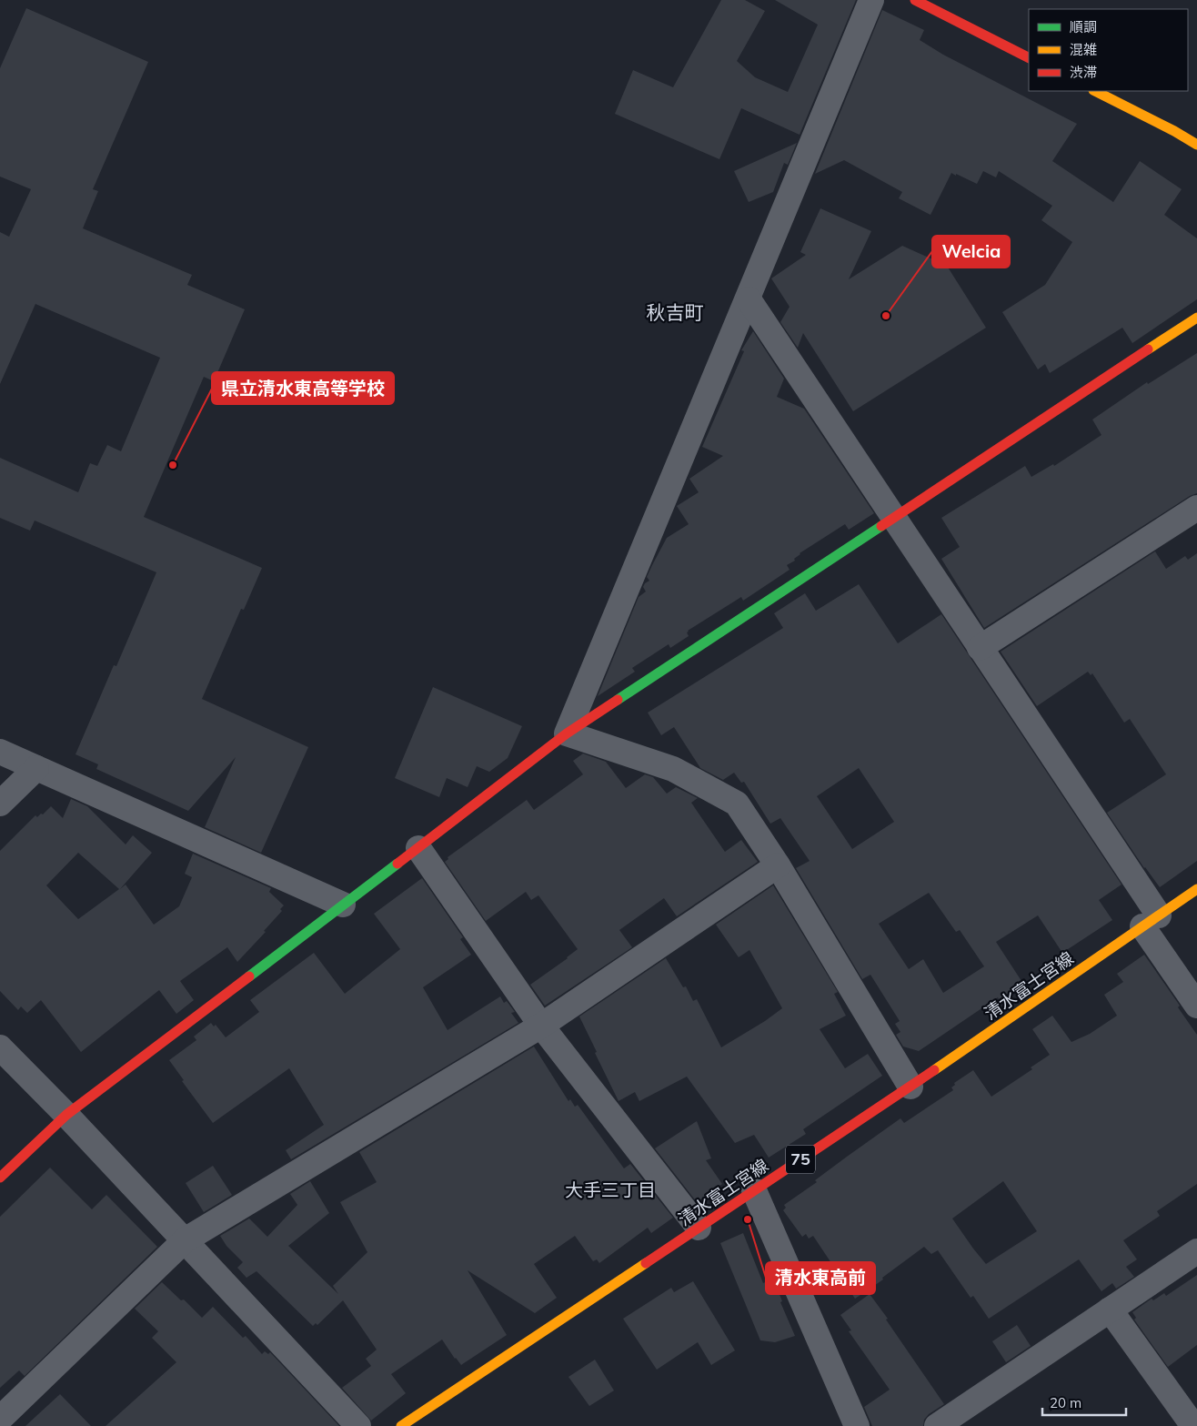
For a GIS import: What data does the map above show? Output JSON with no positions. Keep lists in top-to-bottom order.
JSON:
{
  "streets": {
    "street": ["清水富士宮線", "75"]
  },
  "districts": ["秋吉町", "大手三丁目"],
  "places": ["Welcia", "県立清水東高等学校", "清水東高前"],
  "legend": ["順調", "混雑", "渋滞"],
  "scale_bar": "20 m"
}
